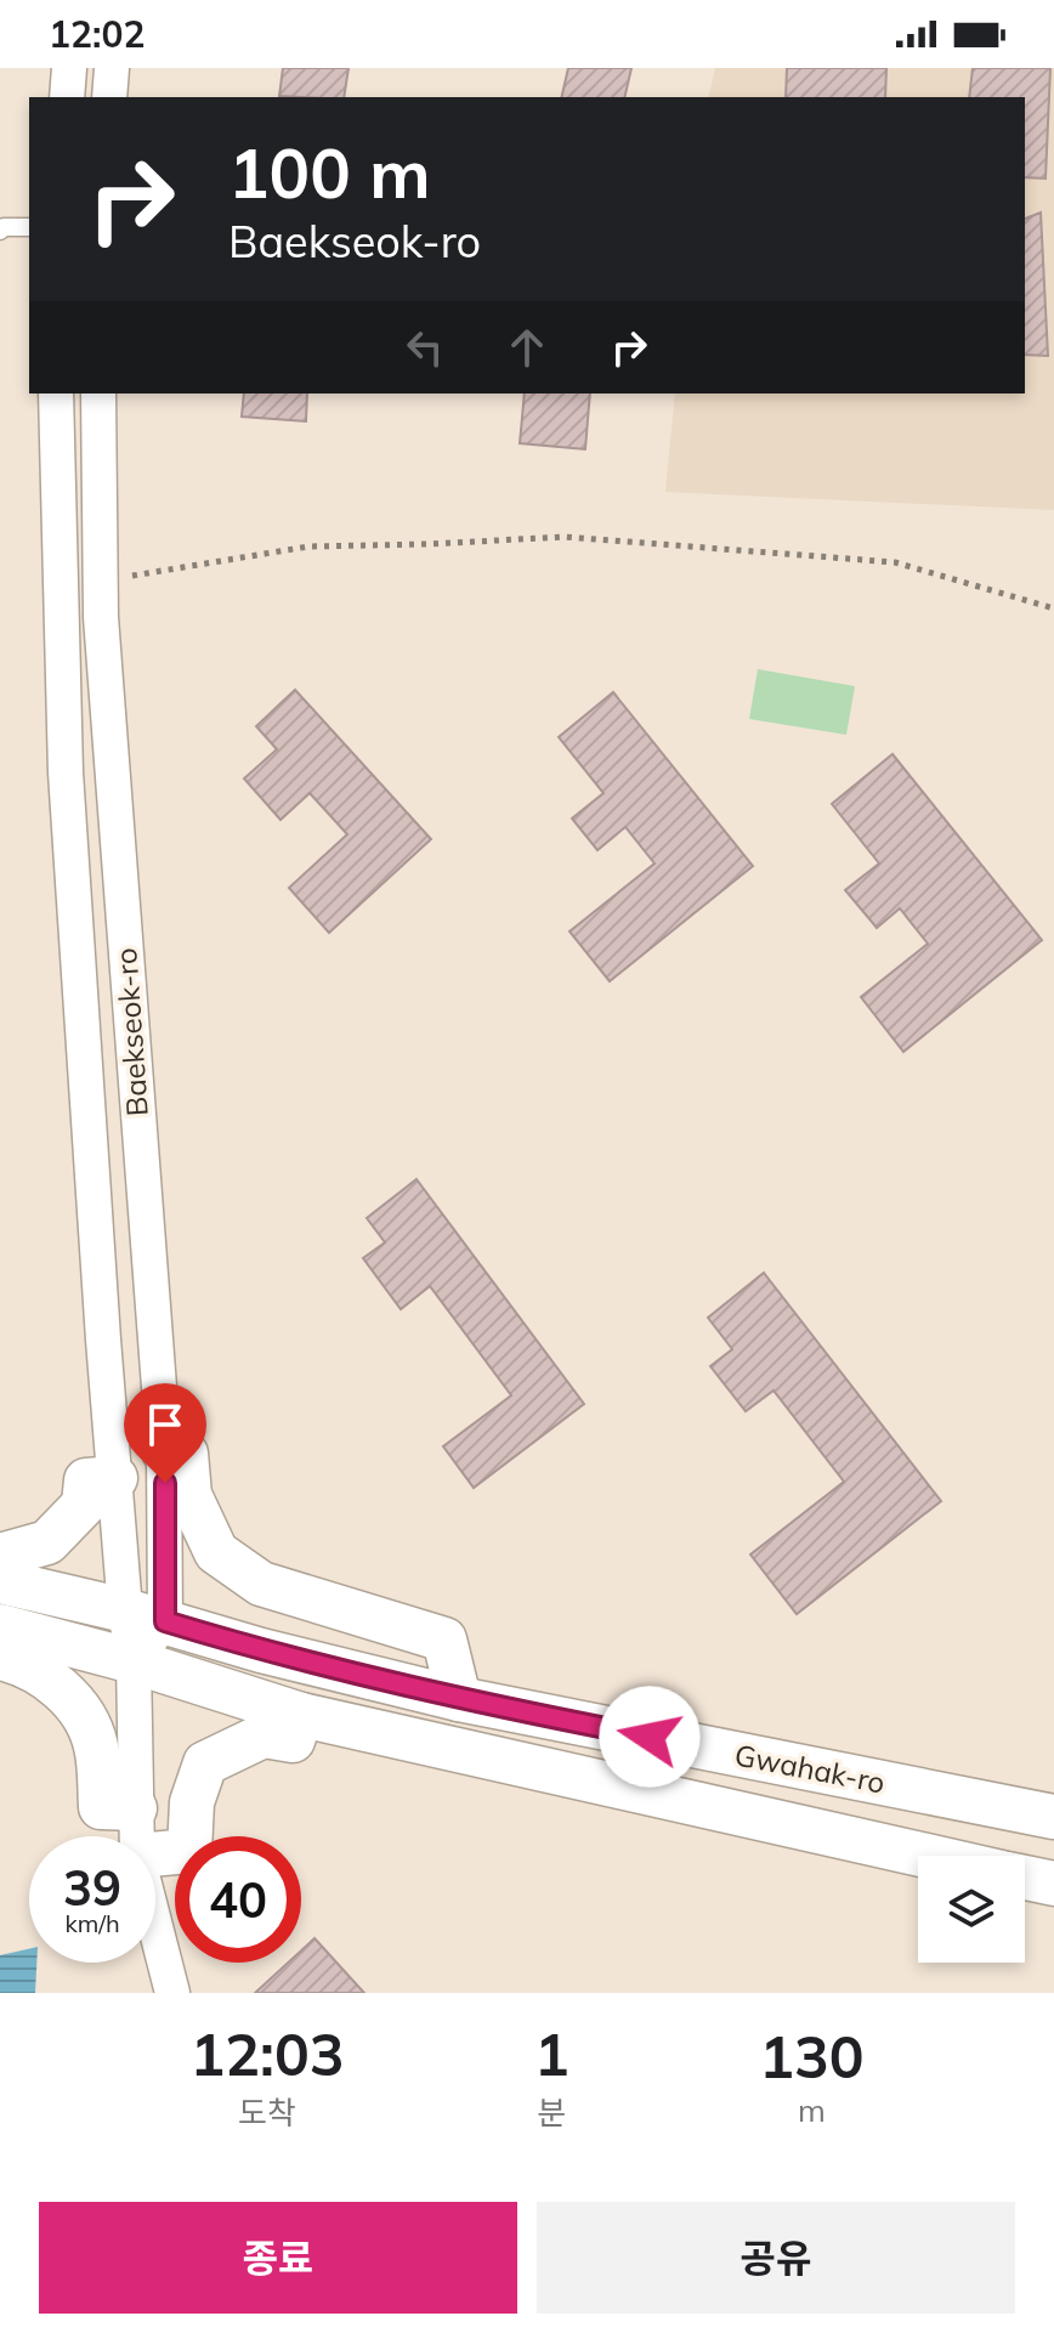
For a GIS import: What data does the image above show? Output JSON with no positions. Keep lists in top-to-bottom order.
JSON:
{
  "streets": {
    "street": ["Baekseok-ro", "Gwahak-ro"]
  },
  "crossings": [
    ["Baekseok-ro", "Gwahak-ro"]
  ],
  "page": {
    "status": "12:02",
    "turn": ["100 m", "Baekseok-ro"],
    "speed": "39 km/h",
    "limit": "40",
    "eta": [
      "12:03",
      "도착",
      "1",
      "분",
      "130",
      "m"
    ],
    "buttons": ["종료", "공유"]
  }
}
